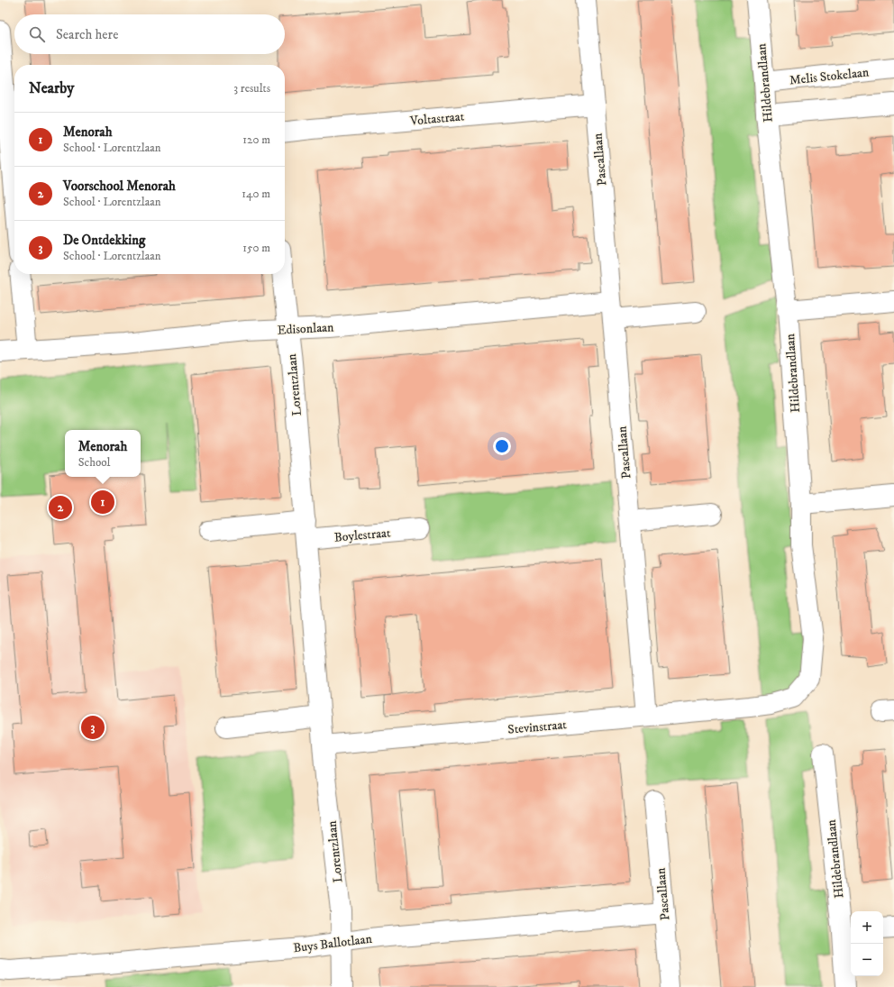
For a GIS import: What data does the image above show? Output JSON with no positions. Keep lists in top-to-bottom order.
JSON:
{
  "streets": {
    "street": [
      "Melis Stokelaan",
      "Hildebrandlaan",
      "Voltastraat",
      "Pascallaan",
      "Edisonlaan",
      "Lorentzlaan",
      "Boylestraat",
      "Stevinstraat",
      "Buys Ballotlaan"
    ]
  },
  "crossings": [
    ["Melis Stokelaan", "Hildebrandlaan"],
    ["Hildebrandlaan", "Stevinstraat"],
    ["Voltastraat", "Pascallaan"],
    ["Pascallaan", "Edisonlaan"],
    ["Pascallaan", "Stevinstraat"],
    ["Pascallaan", "Buys Ballotlaan"],
    ["Edisonlaan", "Lorentzlaan"],
    ["Lorentzlaan", "Boylestraat"],
    ["Lorentzlaan", "Stevinstraat"],
    ["Lorentzlaan", "Buys Ballotlaan"]
  ],
  "page": {
    "search": "Search here",
    "heading": ["Nearby", "3 results"],
    "list": [
      {
        "mark": "1",
        "name": "Menorah",
        "note": "School · Lorentzlaan",
        "value": "120 m"
      },
      {
        "mark": "2",
        "name": "Voorschool Menorah",
        "note": "School · Lorentzlaan",
        "value": "140 m"
      },
      {
        "mark": "3",
        "name": "De Ontdekking",
        "note": "School · Lorentzlaan",
        "value": "150 m"
      }
    ],
    "popup": ["Menorah", "School"],
    "pins": ["1", "2", "3"],
    "map_buttons": ["+", "−"]
  }
}
